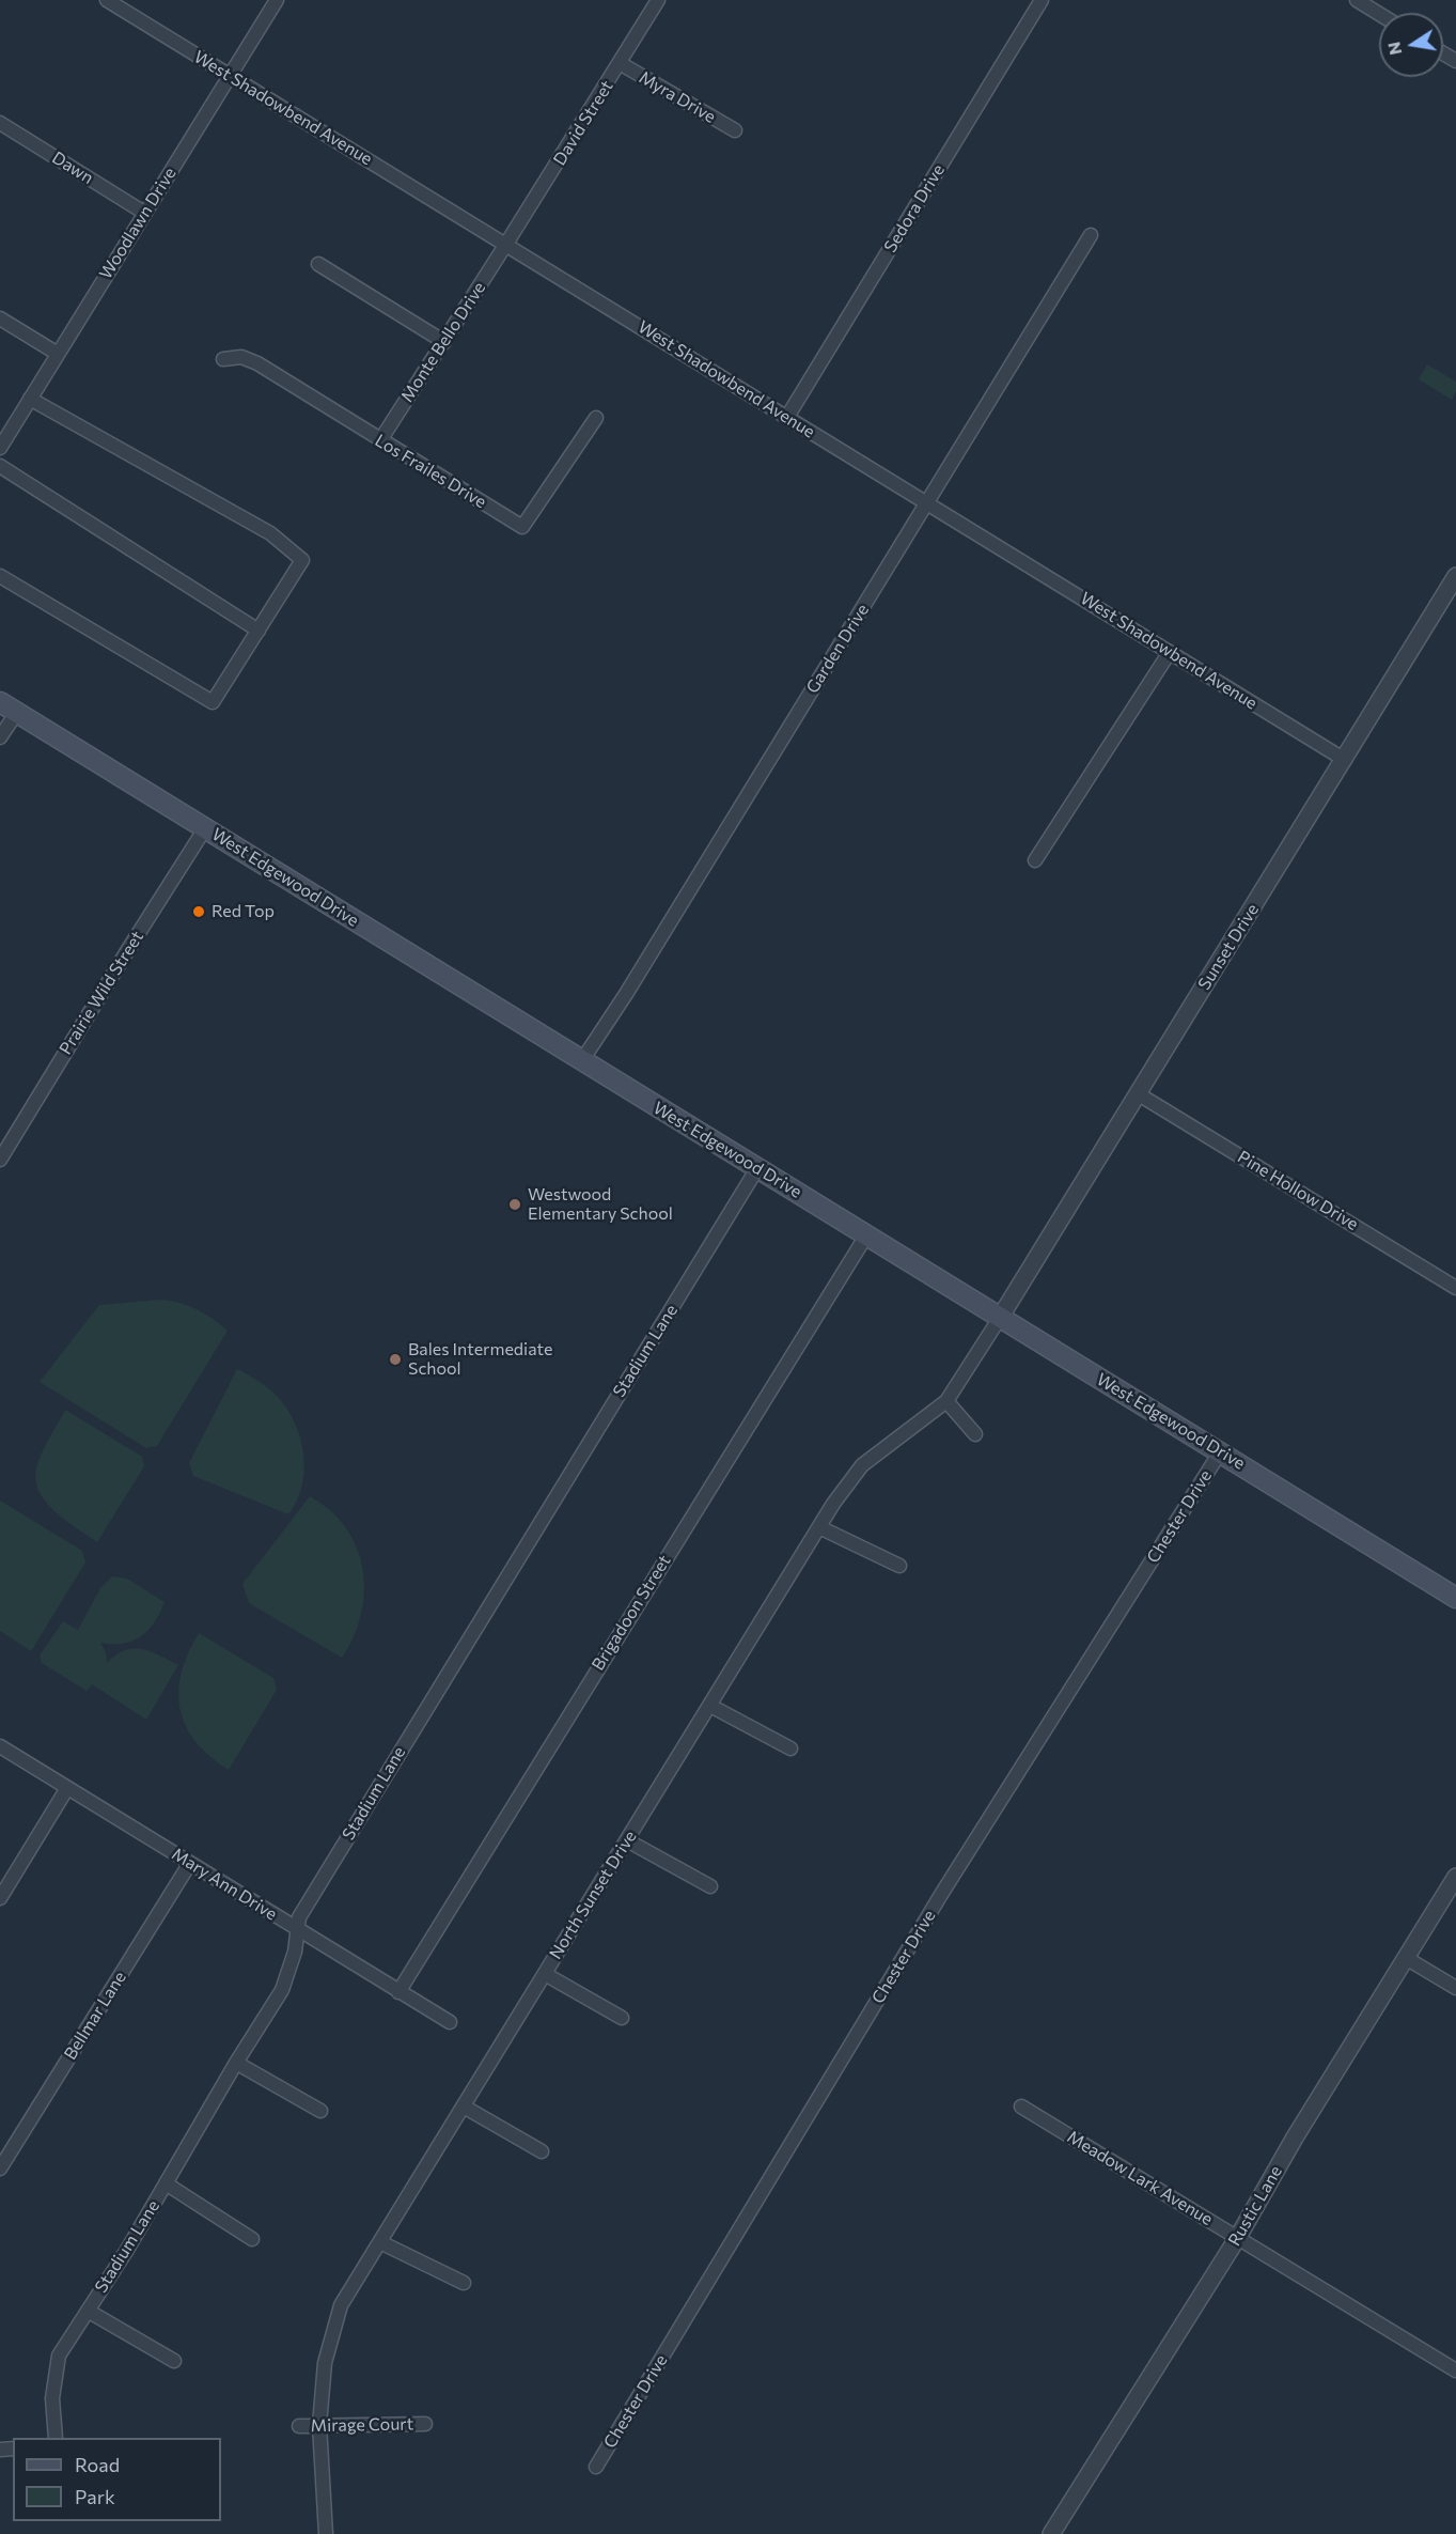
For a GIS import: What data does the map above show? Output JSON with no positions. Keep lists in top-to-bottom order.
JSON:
{
  "streets": {
    "main road": ["West Edgewood Drive"],
    "street": [
      "Myra Drive",
      "West Shadowbend Avenue",
      "David Street",
      "Dawn",
      "Sedora Drive",
      "Woodlawn Drive",
      "Monte Bello Drive",
      "Los Frailes Drive",
      "Garden Drive",
      "Sunset Drive",
      "Prairie Wild Street",
      "Pine Hollow Drive",
      "Stadium Lane",
      "Chester Drive",
      "Brigadoon Street",
      "Mary Ann Drive",
      "North Sunset Drive",
      "Bellmar Lane",
      "Meadow Lark Avenue",
      "Rustic Lane",
      "Mirage Court"
    ]
  },
  "crossings": [
    ["Myra Drive", "David Street"],
    ["West Shadowbend Avenue", "David Street"],
    ["West Shadowbend Avenue", "Sedora Drive"],
    ["West Shadowbend Avenue", "Woodlawn Drive"],
    ["West Shadowbend Avenue", "Monte Bello Drive"],
    ["West Shadowbend Avenue", "Garden Drive"],
    ["West Shadowbend Avenue", "Sunset Drive"],
    ["David Street", "Monte Bello Drive"],
    ["Dawn", "Woodlawn Drive"],
    ["Monte Bello Drive", "Los Frailes Drive"],
    ["Garden Drive", "West Edgewood Drive"],
    ["West Edgewood Drive", "Sunset Drive"],
    ["West Edgewood Drive", "Prairie Wild Street"],
    ["West Edgewood Drive", "Stadium Lane"],
    ["West Edgewood Drive", "Chester Drive"],
    ["West Edgewood Drive", "Brigadoon Street"],
    ["West Edgewood Drive", "North Sunset Drive"],
    ["Sunset Drive", "Pine Hollow Drive"],
    ["Sunset Drive", "North Sunset Drive"],
    ["Stadium Lane", "Mary Ann Drive"],
    ["Brigadoon Street", "Mary Ann Drive"],
    ["Mary Ann Drive", "Bellmar Lane"],
    ["North Sunset Drive", "Mirage Court"],
    ["Meadow Lark Avenue", "Rustic Lane"]
  ],
  "places": ["Red Top", "Westwood Elementary School", "Bales Intermediate School"],
  "legend": ["Road", "Park"],
  "north": "left"
}
